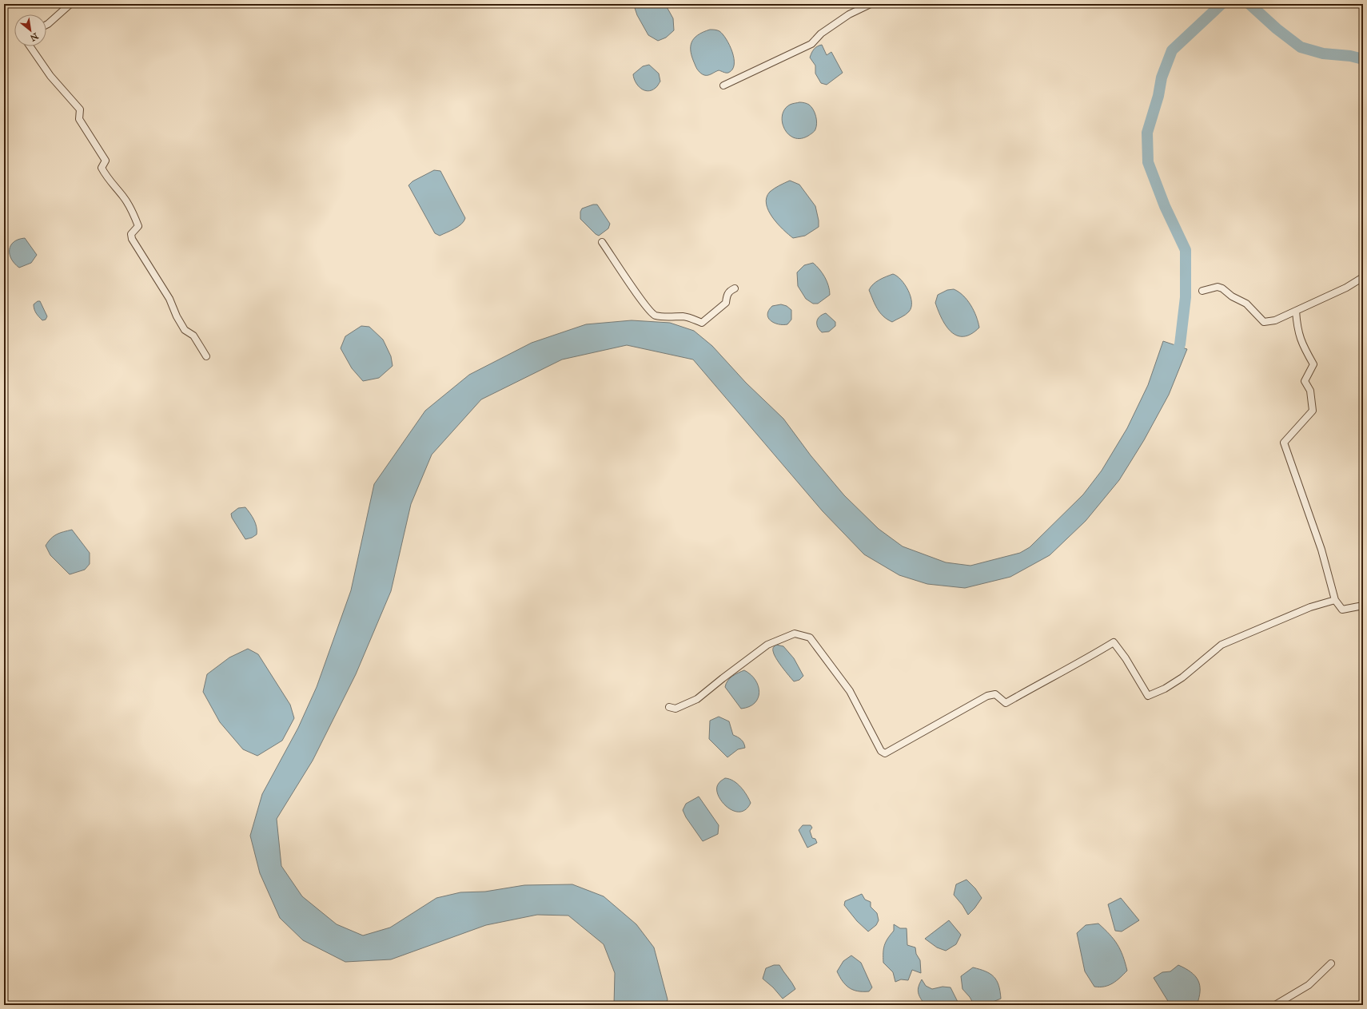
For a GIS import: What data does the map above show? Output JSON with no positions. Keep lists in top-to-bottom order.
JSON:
{
  "north": "bottom right"
}
